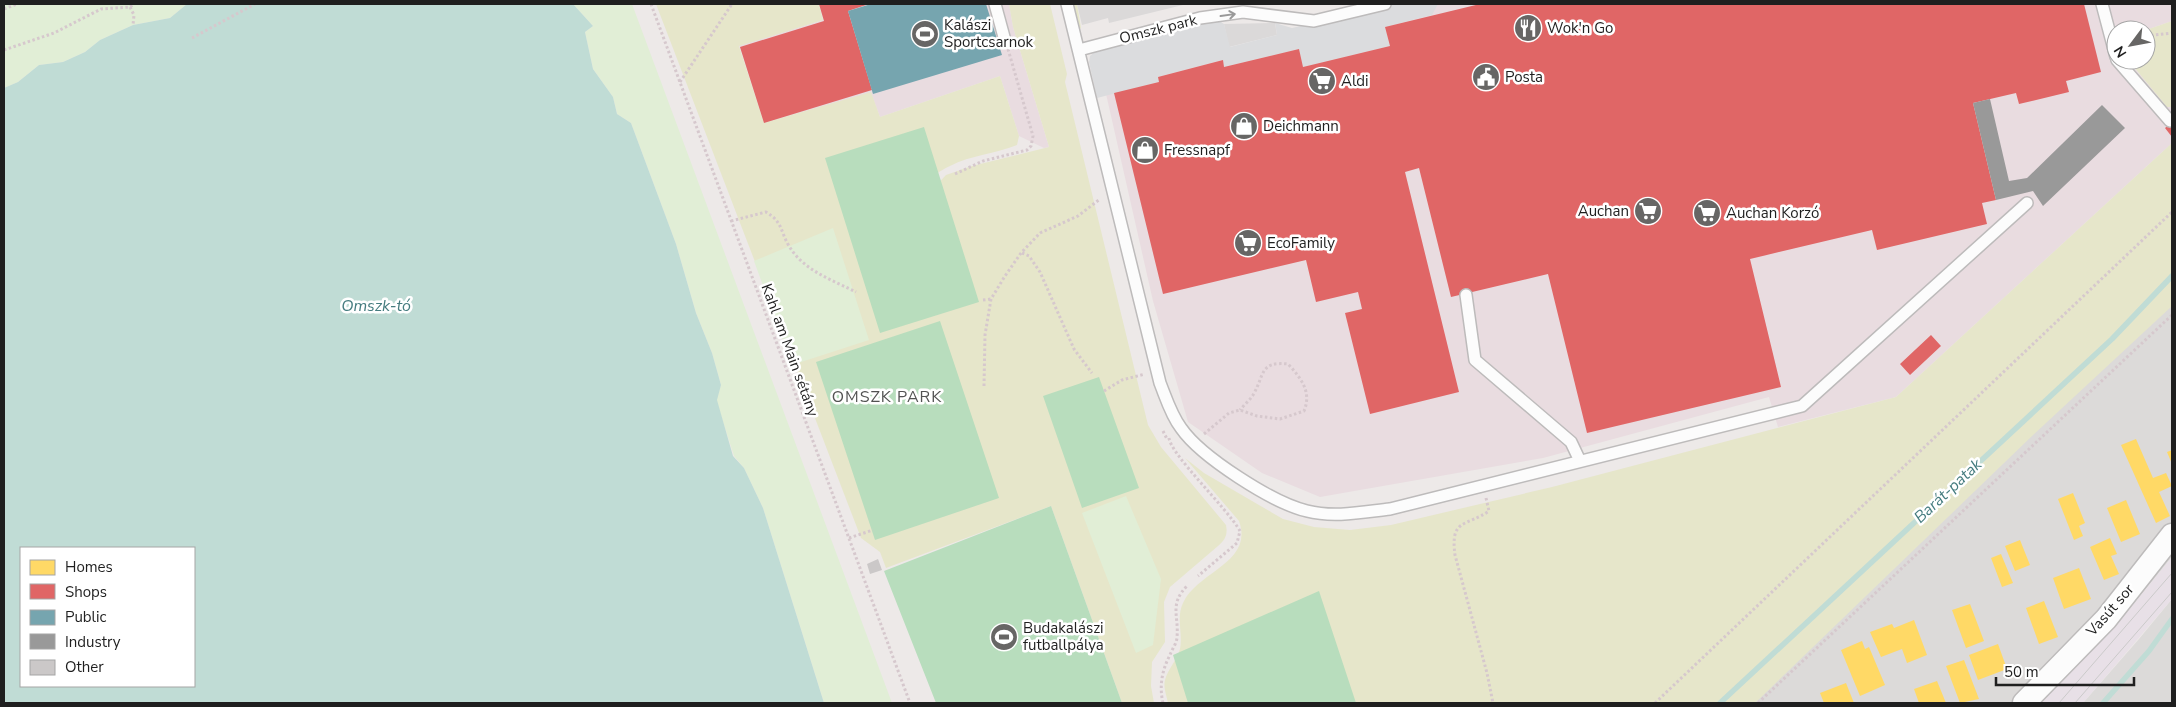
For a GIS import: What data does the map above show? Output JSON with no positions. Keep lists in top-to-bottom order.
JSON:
{
  "streets": {
    "street": ["Vasút sor"],
    "lane": ["Omszk park"],
    "path": ["Kahl am Main sétány"]
  },
  "one_way": ["Omszk park"],
  "districts": ["OMSZK PARK"],
  "water": ["Omszk-tó", "Barát-patak"],
  "places": {
    "restaurant": ["Wok'n Go"],
    "sports": ["Kalászi Sportcsarnok", "Budakalászi futballpálya"],
    "public building": ["Posta"],
    "supermarket": [
      "Aldi",
      "Auchan",
      "Auchan Korzó",
      "EcoFamily"
    ],
    "shop": ["Deichmann", "Fressnapf"]
  },
  "legend": [
    "Homes",
    "Shops",
    "Public",
    "Industry",
    "Other"
  ],
  "scale_bar": "50 m",
  "north": "bottom left"
}
